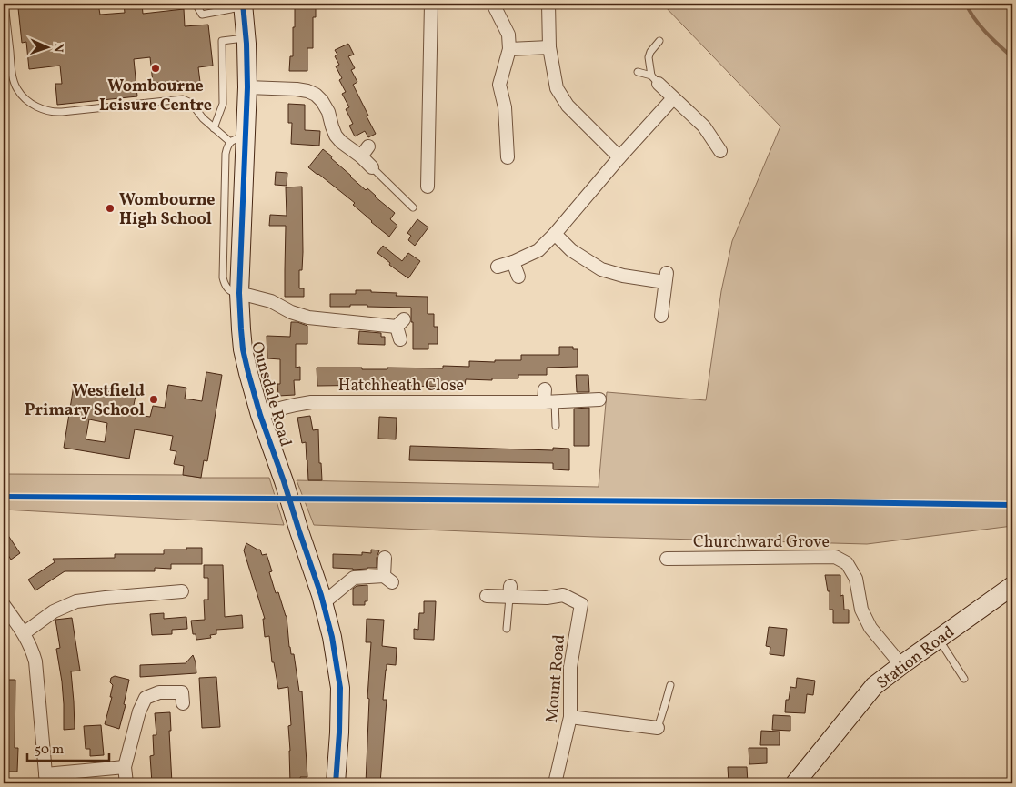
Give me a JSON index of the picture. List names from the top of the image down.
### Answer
{
  "streets": {
    "street": [
      "Hatchheath Close",
      "Ounsdale Road",
      "Churchward Grove",
      "Station Road",
      "Mount Road"
    ]
  },
  "crossings": [
    ["Hatchheath Close", "Ounsdale Road"],
    ["Churchward Grove", "Station Road"]
  ],
  "places": ["Wombourne Leisure Centre", "Wombourne High School", "Westfield Primary School"],
  "scale_bar": "50 m",
  "north": "right"
}
